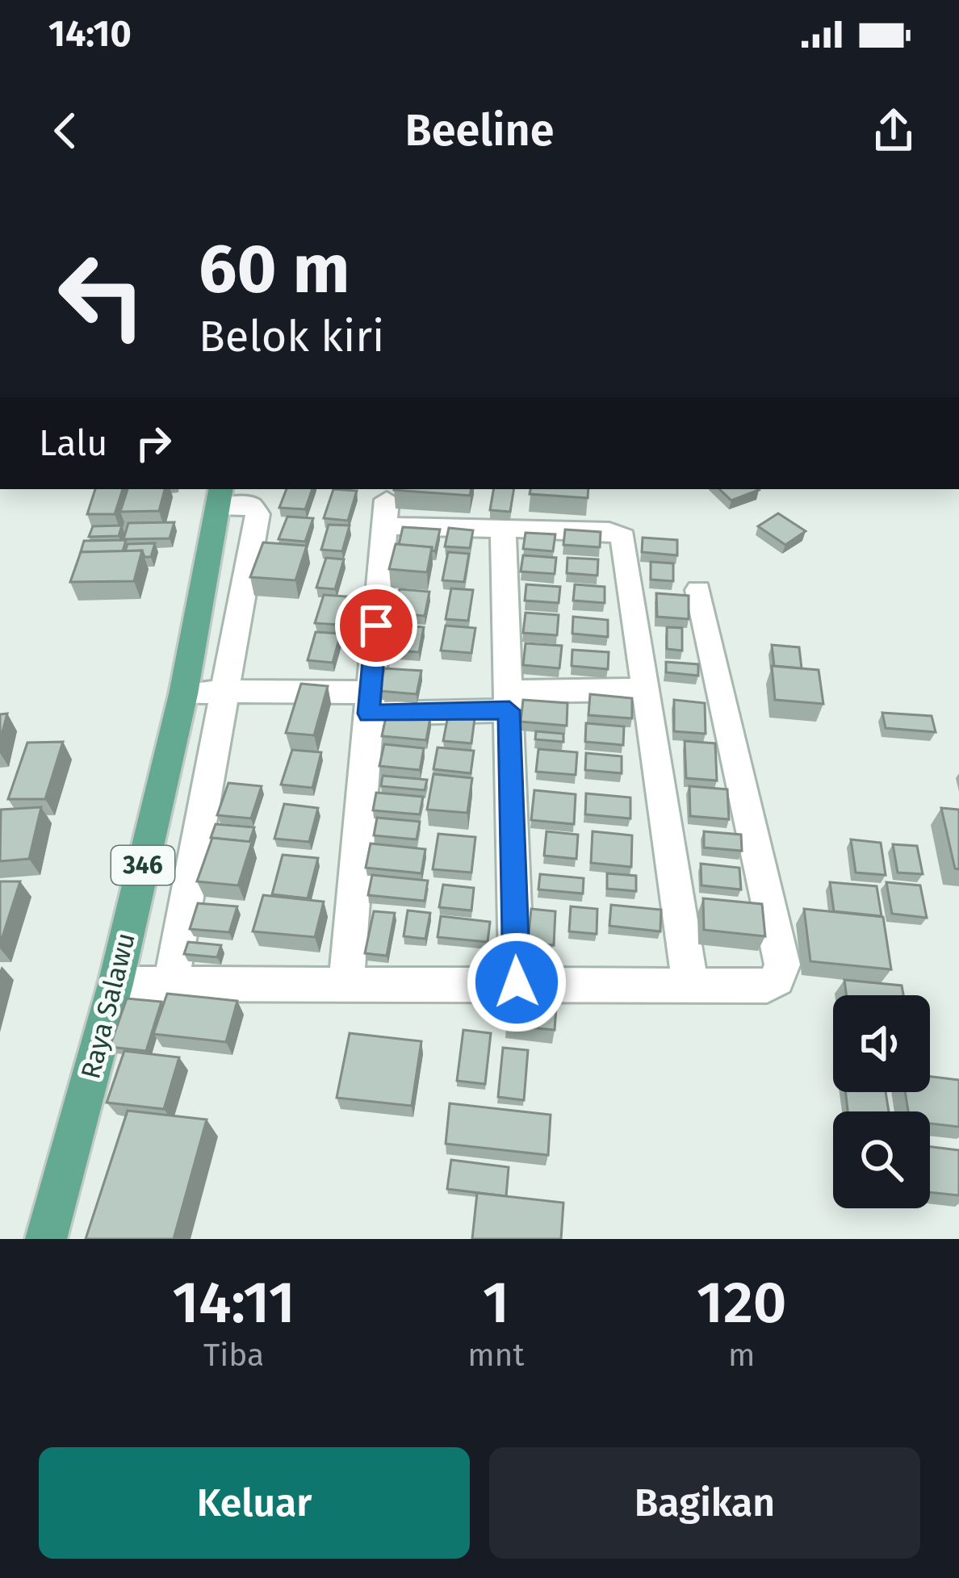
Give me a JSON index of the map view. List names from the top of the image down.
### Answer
{
  "streets": {
    "main road": ["346", "Raya Salawu"]
  },
  "page": {
    "status": "14:10",
    "header": "Beeline",
    "turn": ["60 m", "Belok kiri"],
    "then": "Lalu",
    "eta": [
      "14:11",
      "Tiba",
      "1",
      "mnt",
      "120",
      "m"
    ],
    "buttons": ["Keluar", "Bagikan"]
  }
}
